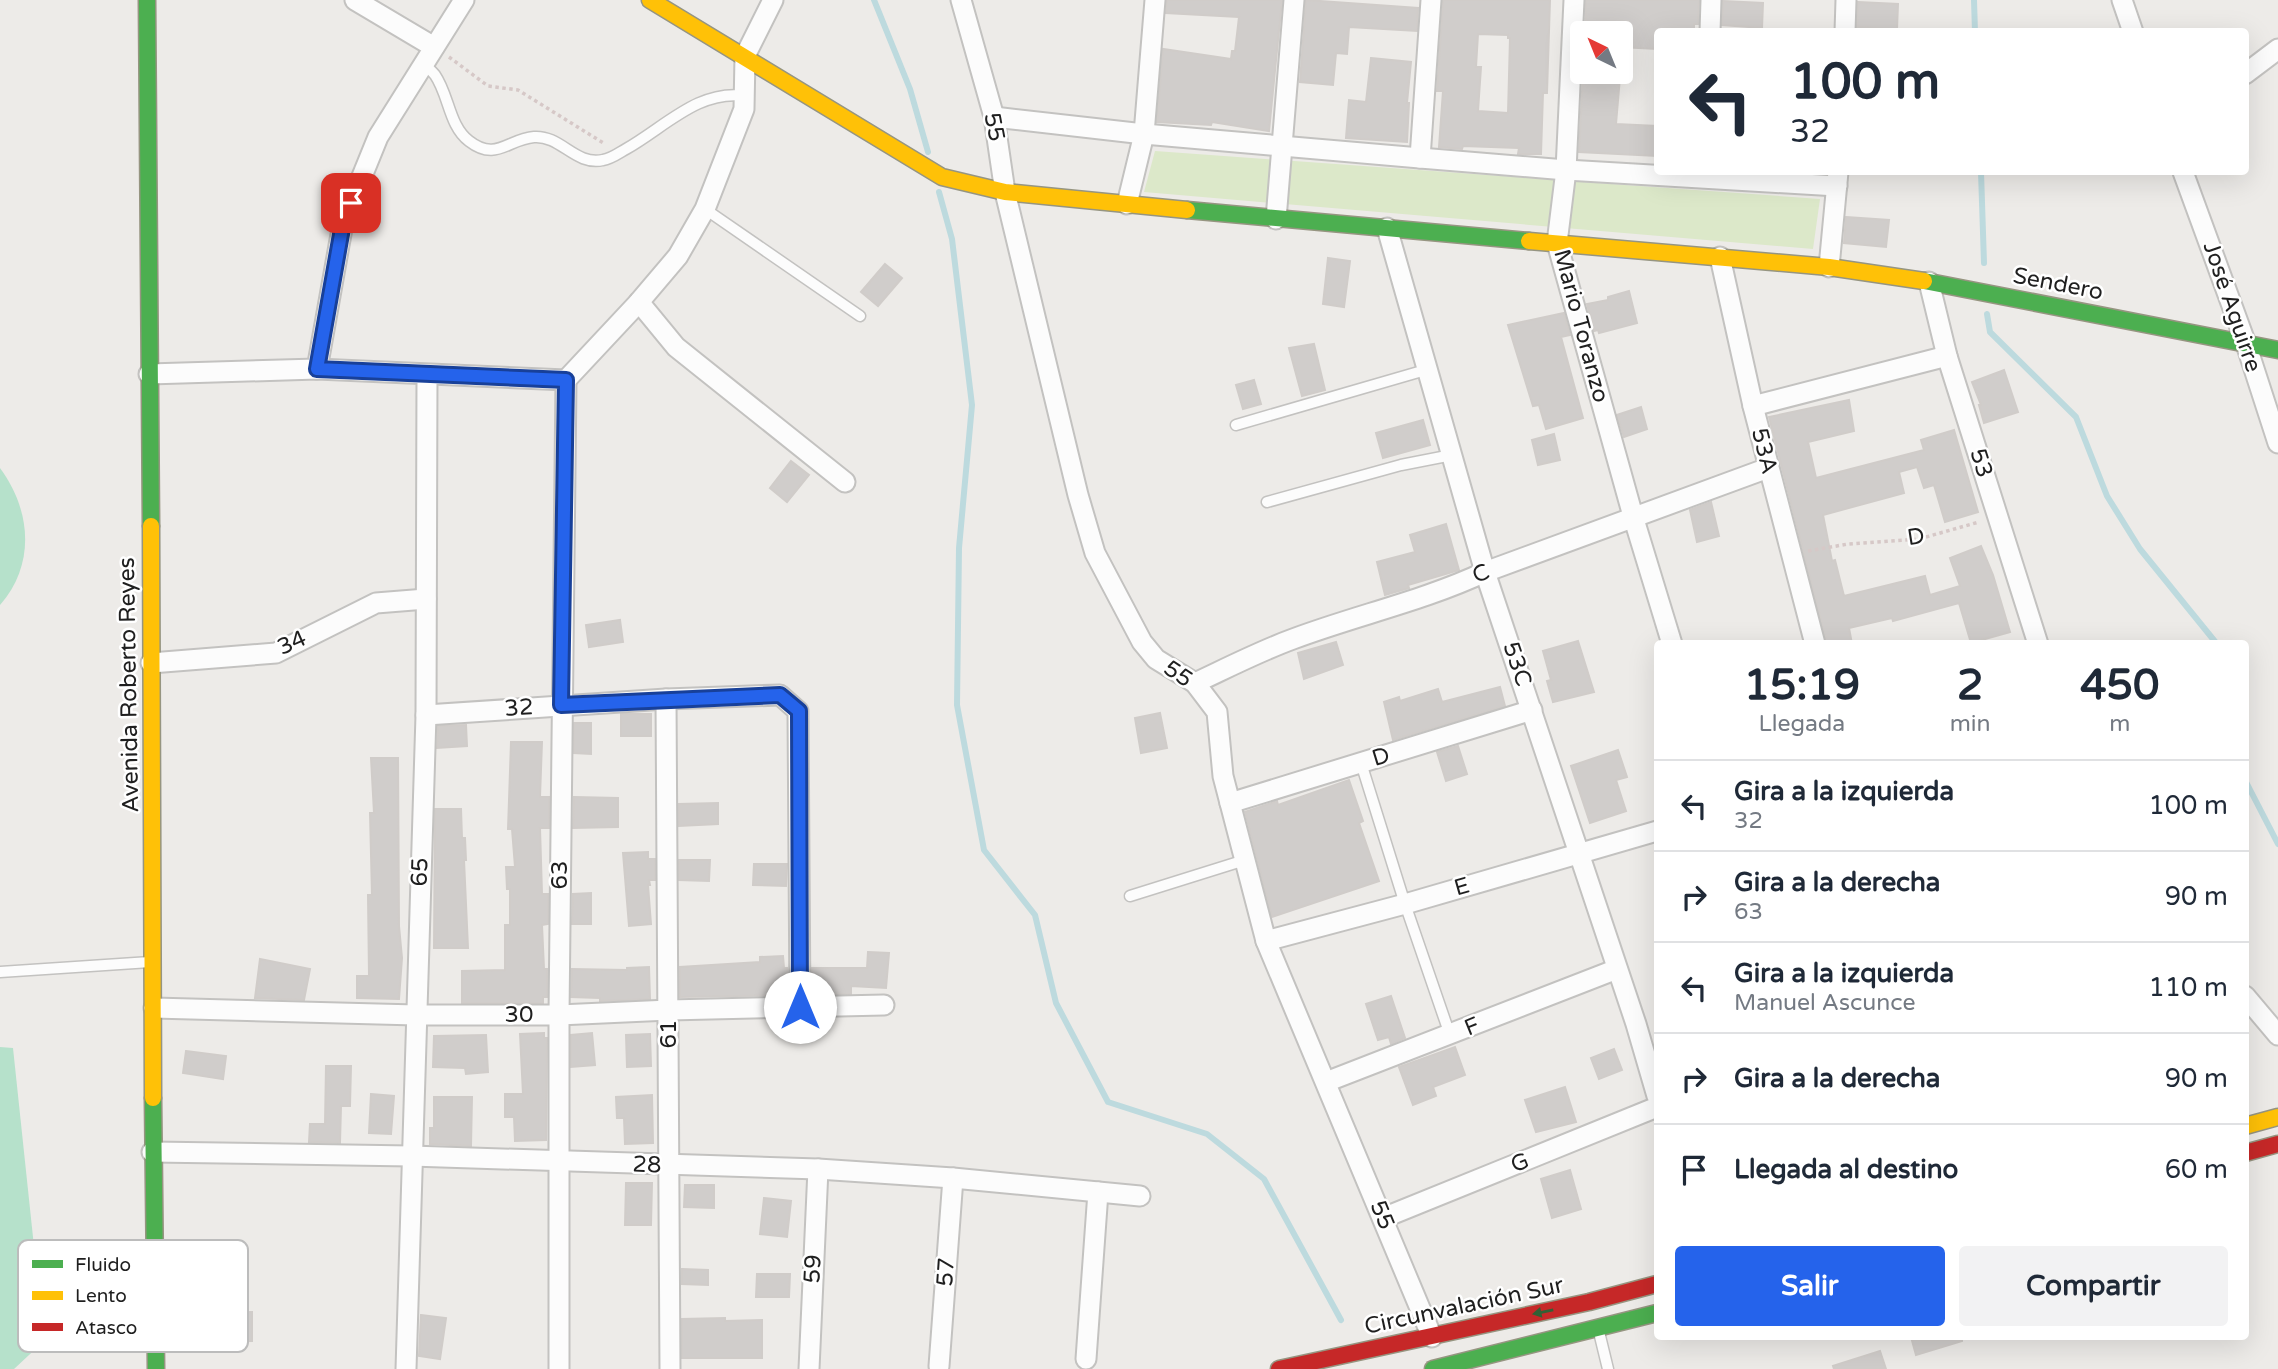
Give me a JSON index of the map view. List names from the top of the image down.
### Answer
{
  "streets": {
    "main road": ["Sendero", "Avenida Roberto Reyes", "Circunvalación Sur"],
    "street": [
      "55",
      "José Aguirre",
      "Mario Toranzo",
      "53A",
      "53",
      "D",
      "C",
      "34",
      "53C",
      "32",
      "65",
      "63",
      "E",
      "30",
      "F",
      "61",
      "G",
      "28",
      "59",
      "57"
    ]
  },
  "crossings": [
    ["55", "Sendero"],
    ["55", "D"],
    ["55", "C"],
    ["55", "E"],
    ["55", "F"],
    ["55", "G"],
    ["55", "Circunvalación Sur"],
    ["Sendero", "José Aguirre"],
    ["Sendero", "Mario Toranzo"],
    ["Sendero", "53A"],
    ["Sendero", "53"],
    ["Sendero", "53C"],
    ["Mario Toranzo", "C"],
    ["53A", "D"],
    ["53A", "C"],
    ["53", "D"],
    ["D", "53C"],
    ["C", "53C"],
    ["34", "Avenida Roberto Reyes"],
    ["34", "65"],
    ["53C", "E"],
    ["53C", "F"],
    ["Avenida Roberto Reyes", "30"],
    ["Avenida Roberto Reyes", "28"],
    ["32", "65"],
    ["32", "63"],
    ["32", "30"],
    ["32", "61"],
    ["65", "30"],
    ["65", "28"],
    ["63", "30"],
    ["63", "28"],
    ["30", "61"],
    ["61", "28"],
    ["28", "59"],
    ["28", "57"]
  ],
  "legend": ["Fluido", "Lento", "Atasco"],
  "north": "top left",
  "page": {
    "turn": ["100 m", "32"],
    "eta": [
      "15:19",
      "Llegada",
      "2",
      "min",
      "450",
      "m"
    ],
    "list": [
      {
        "name": "Gira a la izquierda",
        "note": "32",
        "value": "100 m"
      },
      {
        "name": "Gira a la derecha",
        "note": "63",
        "value": "90 m"
      },
      {
        "name": "Gira a la izquierda",
        "note": "Manuel Ascunce",
        "value": "110 m"
      },
      {
        "name": "Gira a la derecha",
        "value": "90 m"
      },
      {
        "name": "Llegada al destino",
        "value": "60 m"
      }
    ],
    "buttons": ["Salir", "Compartir"]
  }
}
